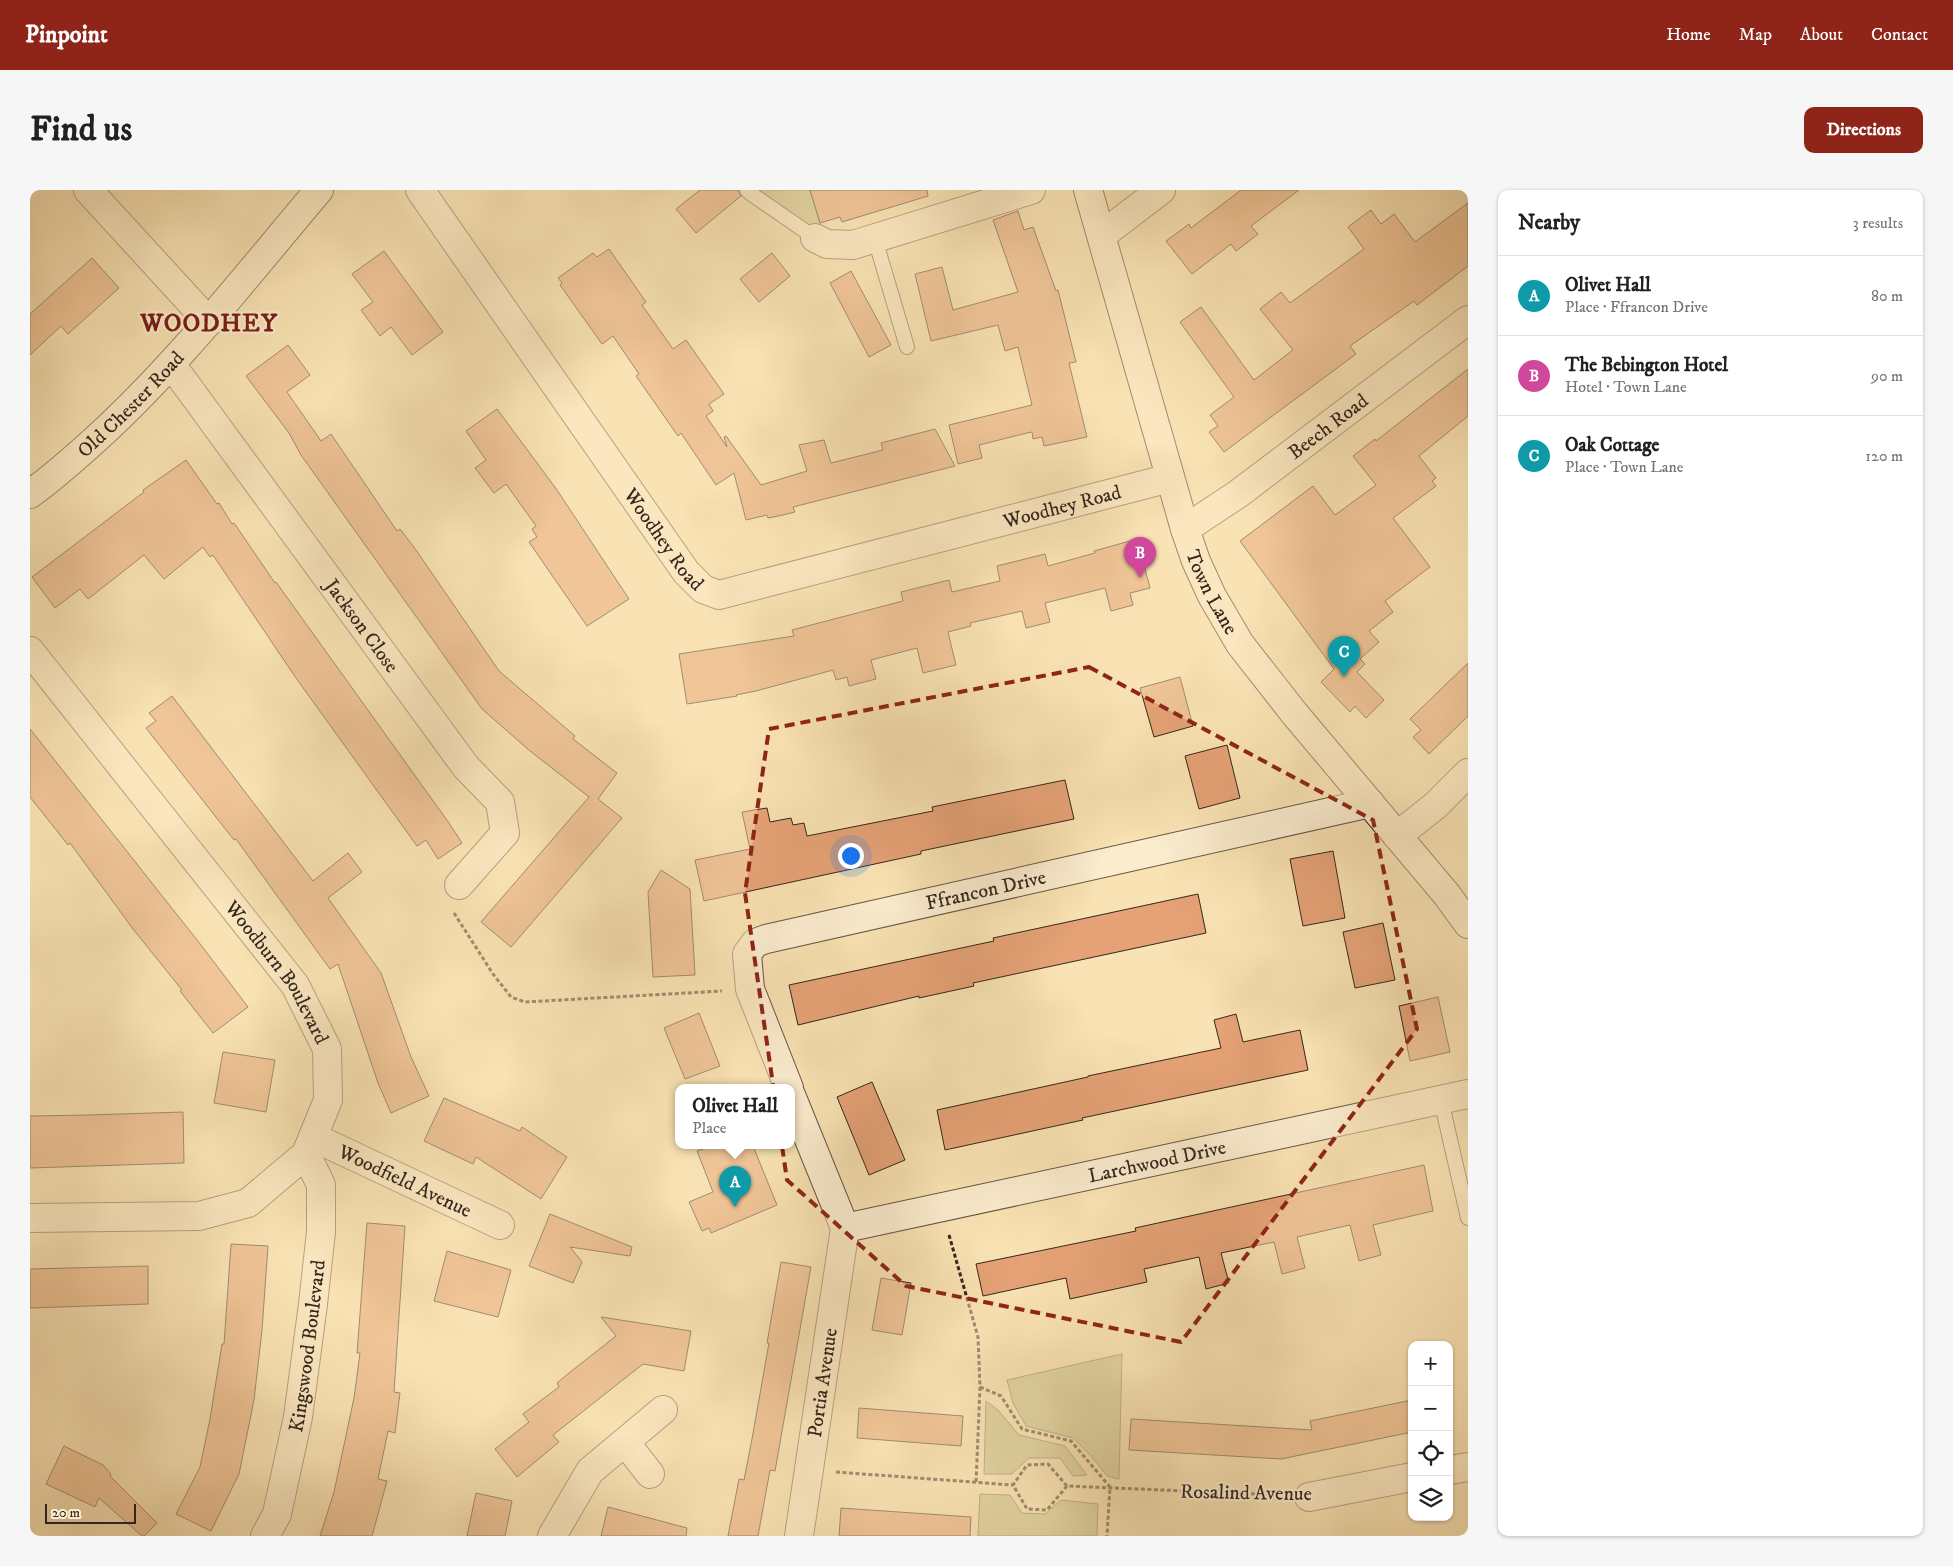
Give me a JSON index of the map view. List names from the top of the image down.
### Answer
{
  "streets": {
    "street": [
      "Old Chester Road",
      "Beech Road",
      "Woodhey Road",
      "Town Lane",
      "Jackson Close",
      "Ffrancon Drive",
      "Woodburn Boulevard",
      "Larchwood Drive",
      "Woodfield Avenue",
      "Kingswood Boulevard",
      "Portia Avenue",
      "Rosalind Avenue"
    ]
  },
  "crossings": [
    ["Old Chester Road", "Jackson Close"],
    ["Beech Road", "Town Lane"],
    ["Woodhey Road", "Town Lane"],
    ["Town Lane", "Ffrancon Drive"],
    ["Woodburn Boulevard", "Woodfield Avenue"],
    ["Woodburn Boulevard", "Kingswood Boulevard"],
    ["Larchwood Drive", "Portia Avenue"],
    ["Woodfield Avenue", "Kingswood Boulevard"]
  ],
  "districts": ["WOODHEY"],
  "scale_bar": "20 m",
  "page": {
    "header": "Pinpoint",
    "nav": [
      "Home",
      "Map",
      "About",
      "Contact"
    ],
    "buttons": "Directions",
    "title": "Find us",
    "heading": ["Nearby", "3 results"],
    "list": [
      {
        "mark": "A",
        "name": "Olivet Hall",
        "note": "Place · Ffrancon Drive",
        "value": "80 m"
      },
      {
        "mark": "B",
        "name": "The Bebington Hotel",
        "note": "Hotel · Town Lane",
        "value": "90 m"
      },
      {
        "mark": "C",
        "name": "Oak Cottage",
        "note": "Place · Town Lane",
        "value": "120 m"
      }
    ],
    "pins": ["B", "C", "A"],
    "popup": ["Olivet Hall", "Place"],
    "map_buttons": ["+", "−"],
    "scale": "20 m"
  }
}
